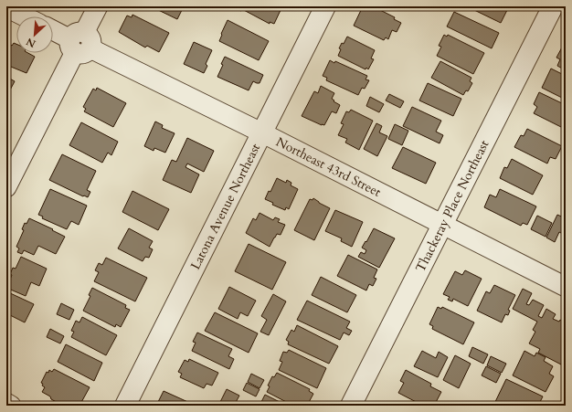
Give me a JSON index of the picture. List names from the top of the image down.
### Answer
{
  "streets": {
    "street": ["Northeast 43rd Street", "Latona Avenue Northeast", "Thackeray Place Northeast"]
  },
  "crossings": [
    ["Northeast 43rd Street", "Latona Avenue Northeast"],
    ["Northeast 43rd Street", "Thackeray Place Northeast"]
  ],
  "north": "bottom left"
}
